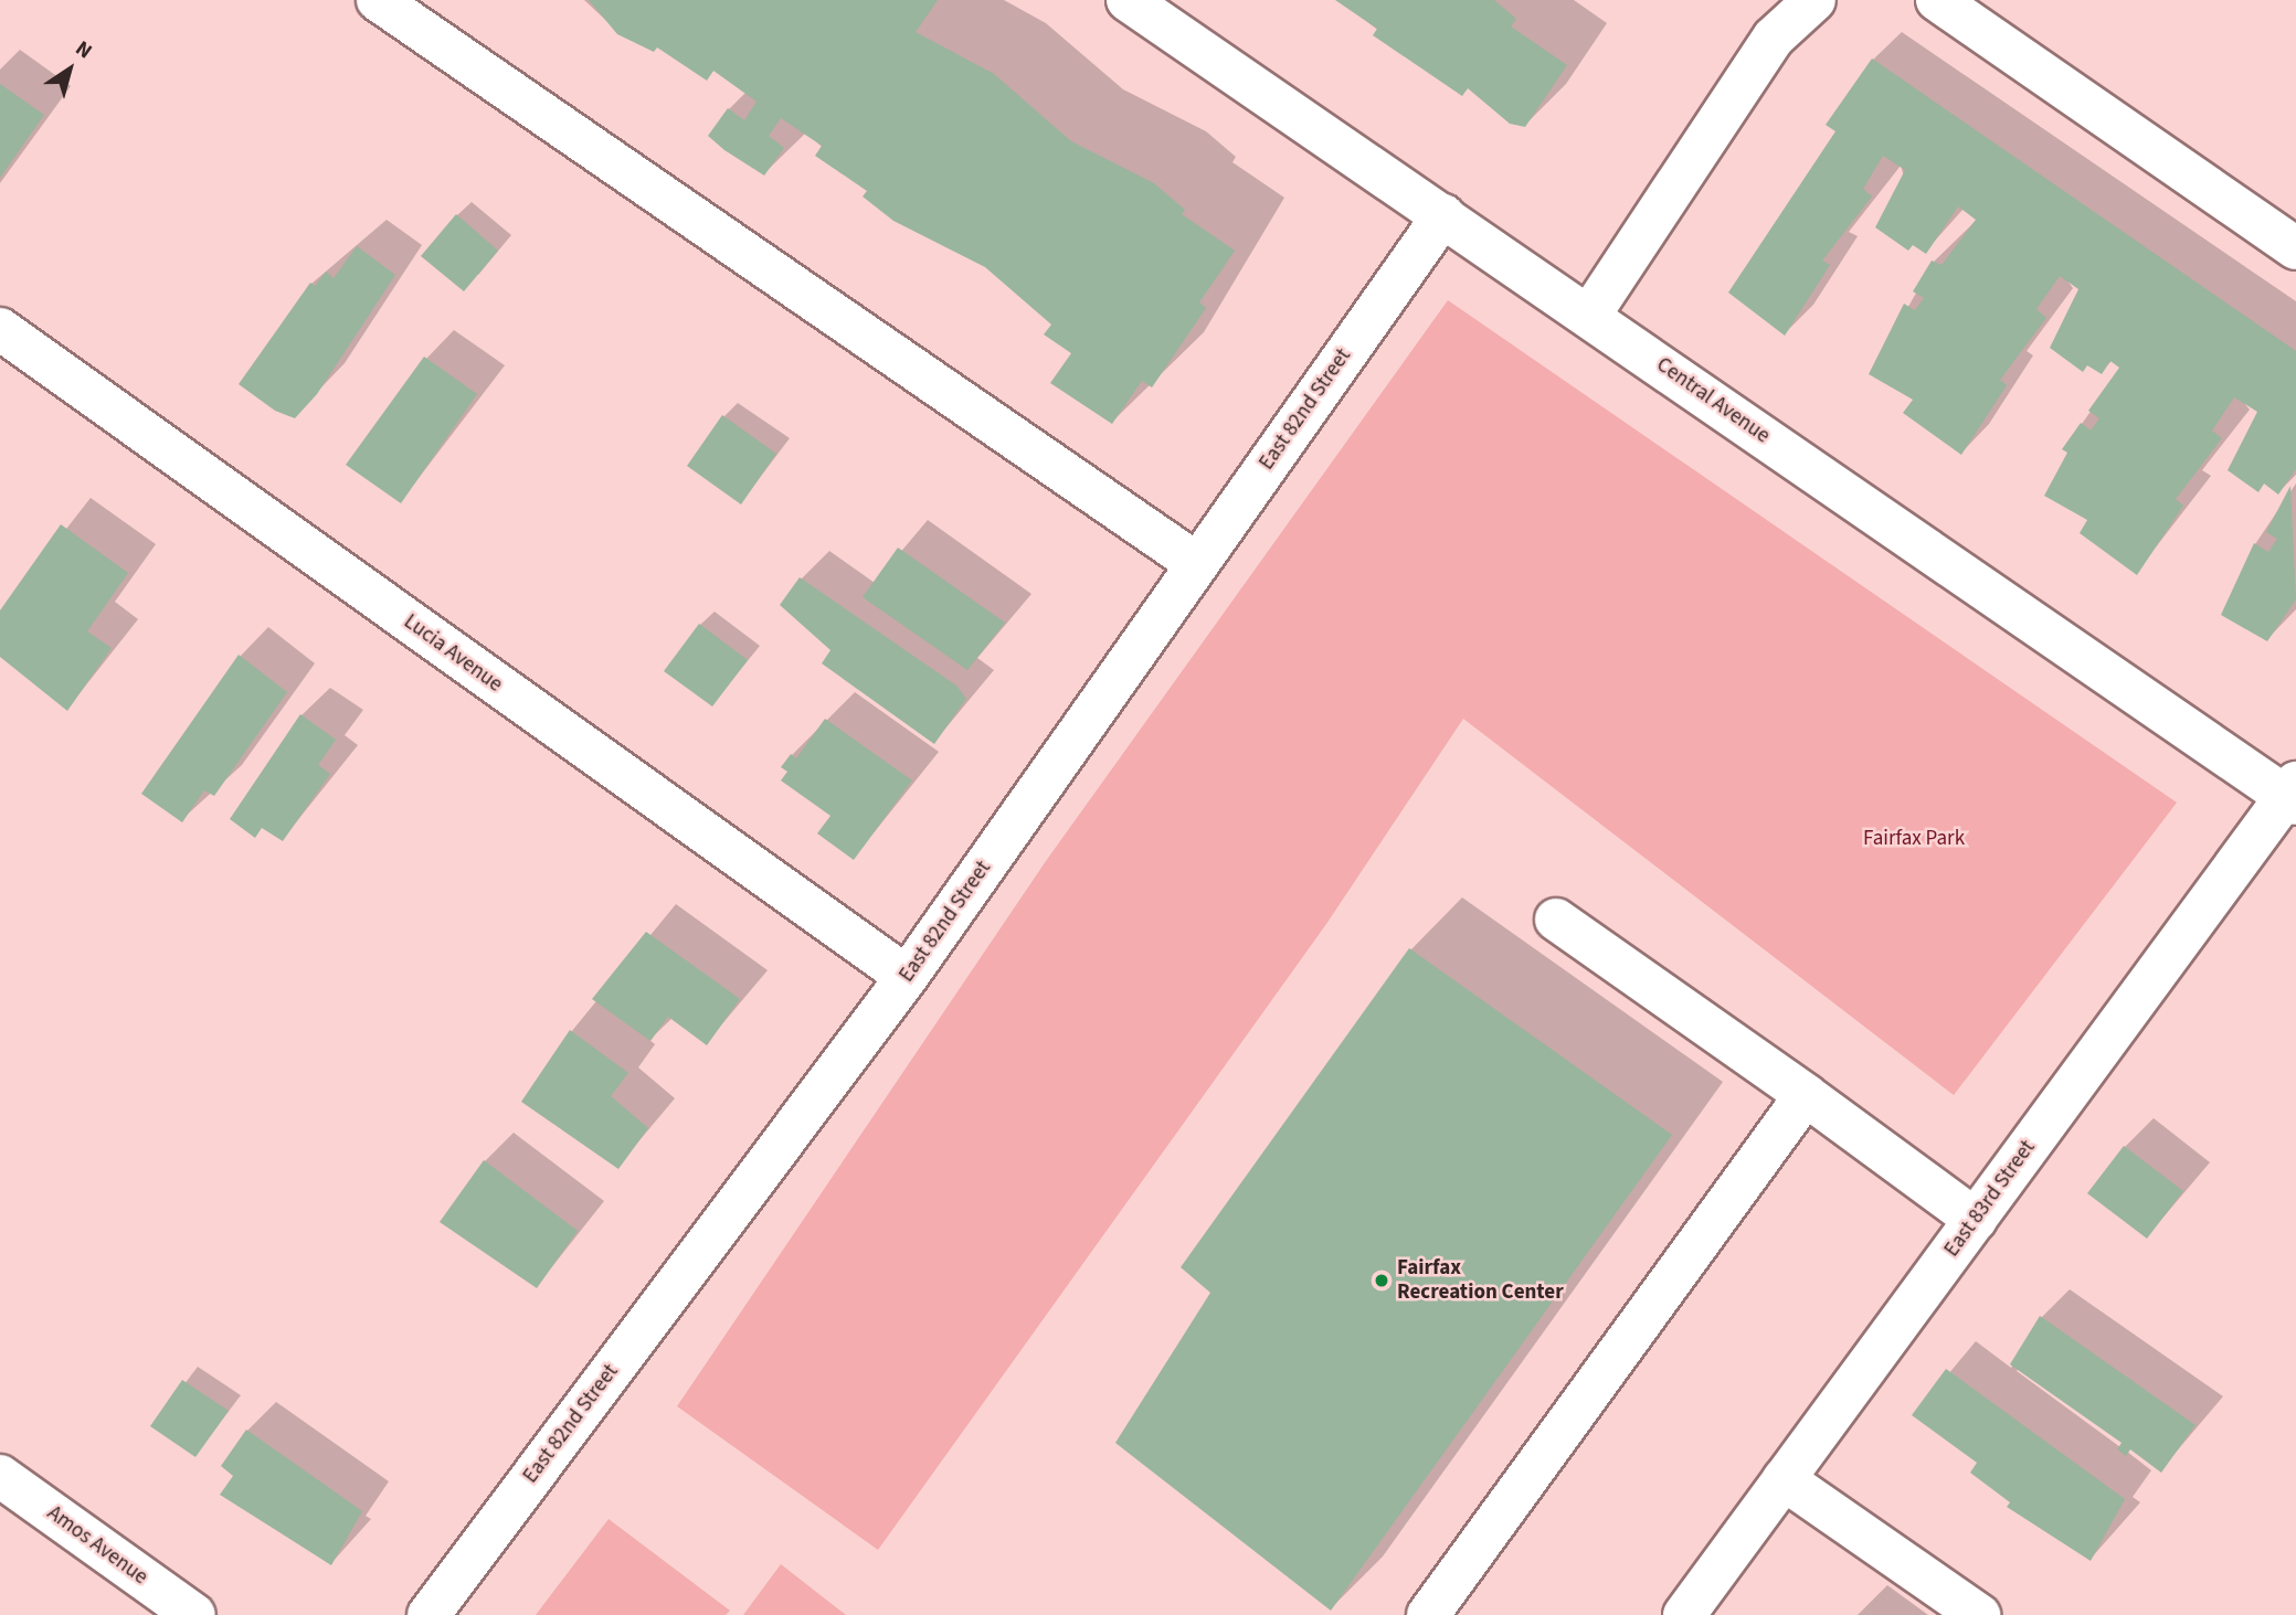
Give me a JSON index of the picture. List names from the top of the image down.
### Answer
{
  "streets": {
    "street": [
      "Central Avenue",
      "East 82nd Street",
      "Lucia Avenue",
      "East 83rd Street",
      "Amos Avenue"
    ]
  },
  "crossings": [
    ["Central Avenue", "East 82nd Street"],
    ["Central Avenue", "East 83rd Street"],
    ["East 82nd Street", "Lucia Avenue"]
  ],
  "parks": ["Fairfax Park"],
  "places": ["Fairfax Recreation Center"],
  "north": "top right"
}
